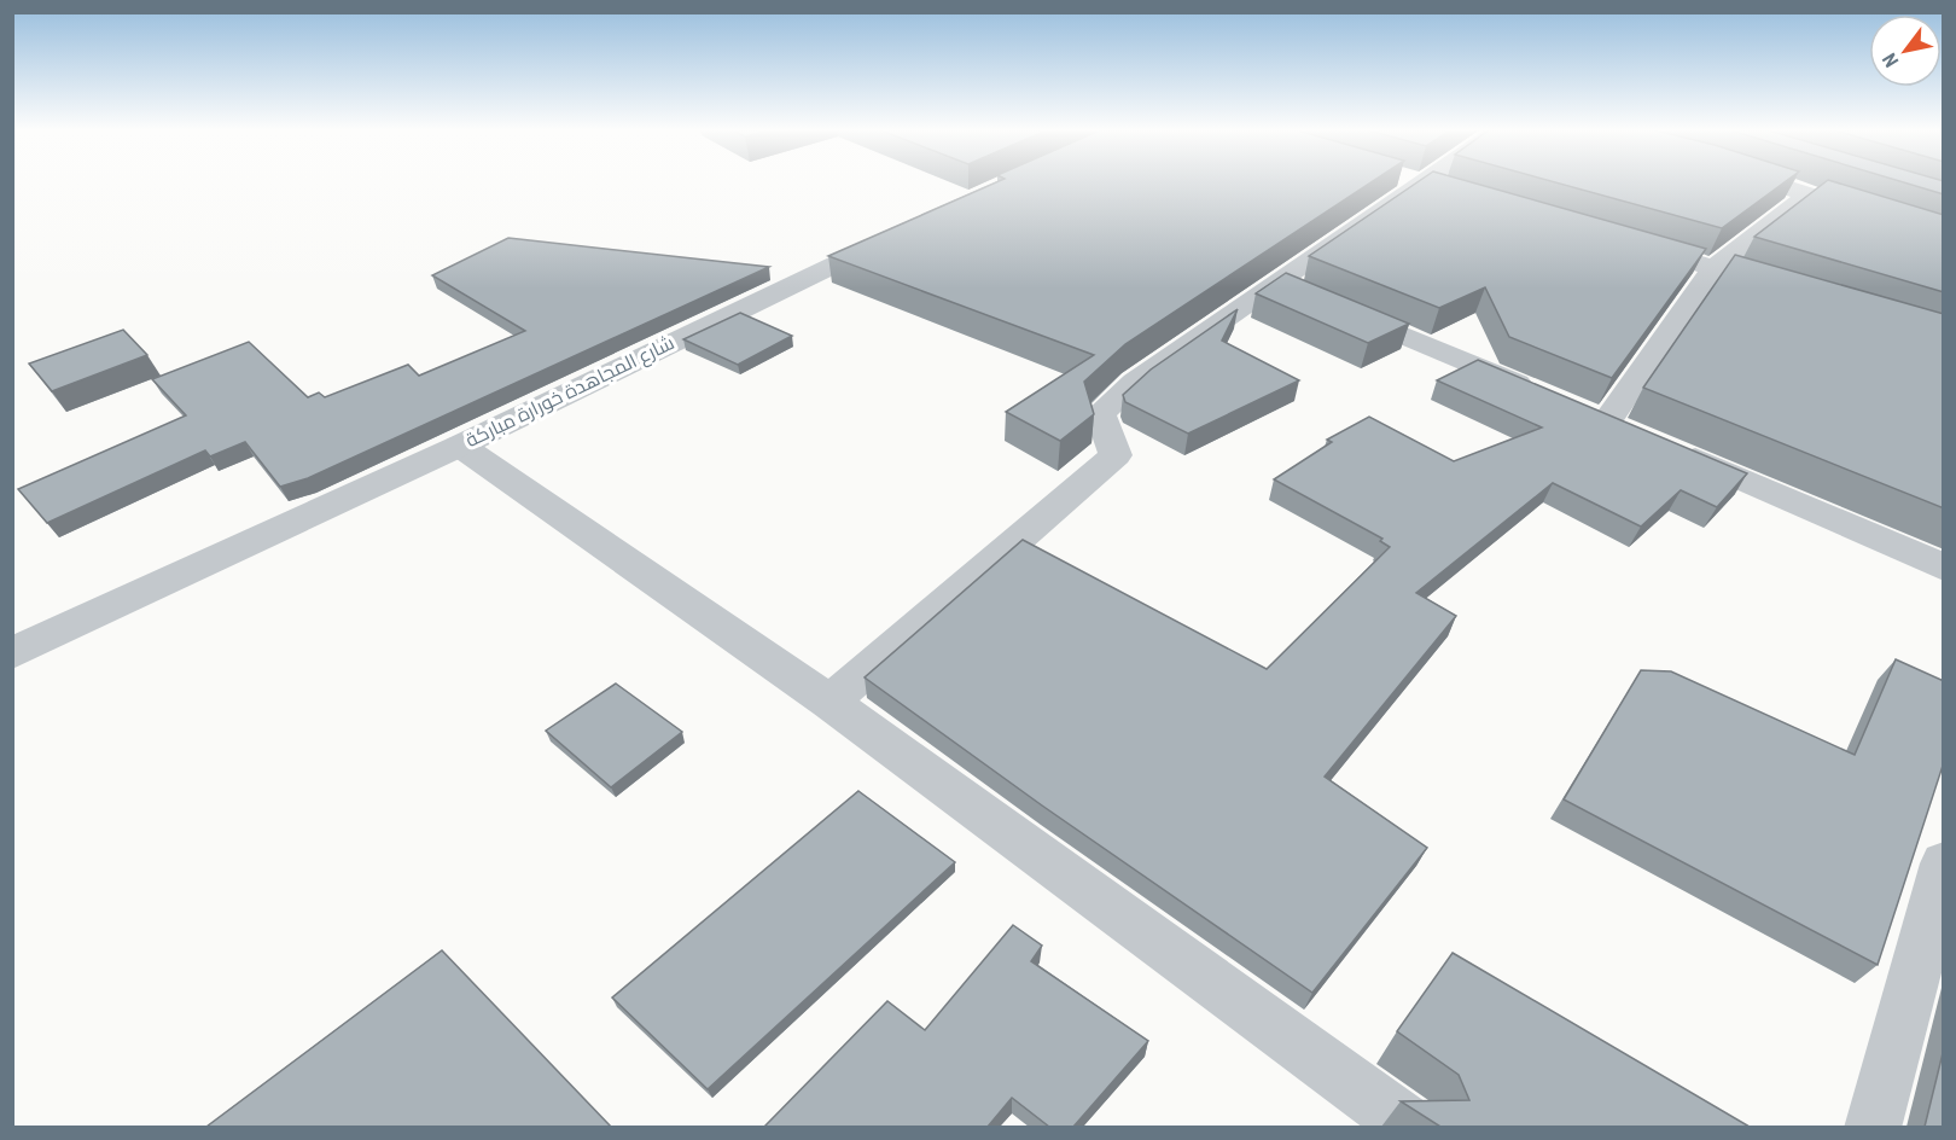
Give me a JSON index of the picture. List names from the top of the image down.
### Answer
{
  "streets": {
    "street": ["شارع المجاهدة خورارة مباركة"]
  },
  "north": "bottom left"
}
